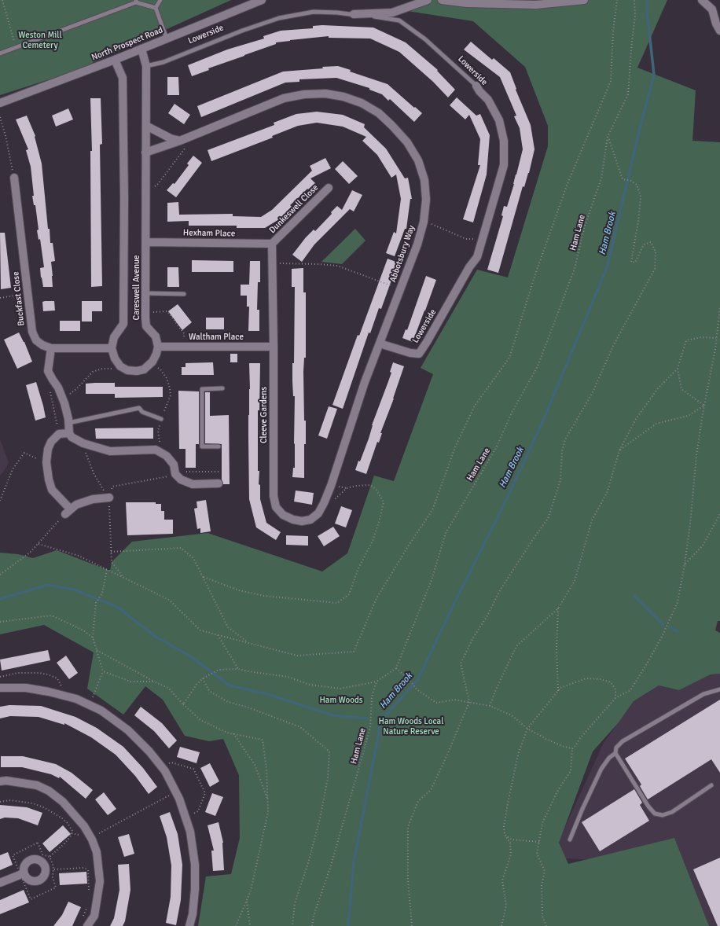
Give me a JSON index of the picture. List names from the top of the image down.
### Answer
{
  "streets": {
    "street": [
      "Lowerside",
      "North Prospect Road",
      "Dunkeswell Close",
      "Hexham Place",
      "Abbotsbury Way",
      "Careswell Avenue",
      "Buckfast Close",
      "Waltham Place",
      "Cleeve Gardens"
    ],
    "path": ["Ham Lane"]
  },
  "crossings": [
    ["Lowerside", "Abbotsbury Way"],
    ["Lowerside", "Careswell Avenue"],
    ["North Prospect Road", "Careswell Avenue"],
    ["Dunkeswell Close", "Hexham Place"],
    ["Dunkeswell Close", "Cleeve Gardens"],
    ["Hexham Place", "Careswell Avenue"],
    ["Hexham Place", "Cleeve Gardens"],
    ["Abbotsbury Way", "Careswell Avenue"],
    ["Abbotsbury Way", "Cleeve Gardens"],
    ["Careswell Avenue", "Buckfast Close"],
    ["Careswell Avenue", "Waltham Place"],
    ["Waltham Place", "Cleeve Gardens"]
  ],
  "water": ["Ham Brook"],
  "parks": ["Weston Mill Cemetery", "Ham Woods", "Ham Woods Local Nature Reserve"]
}
